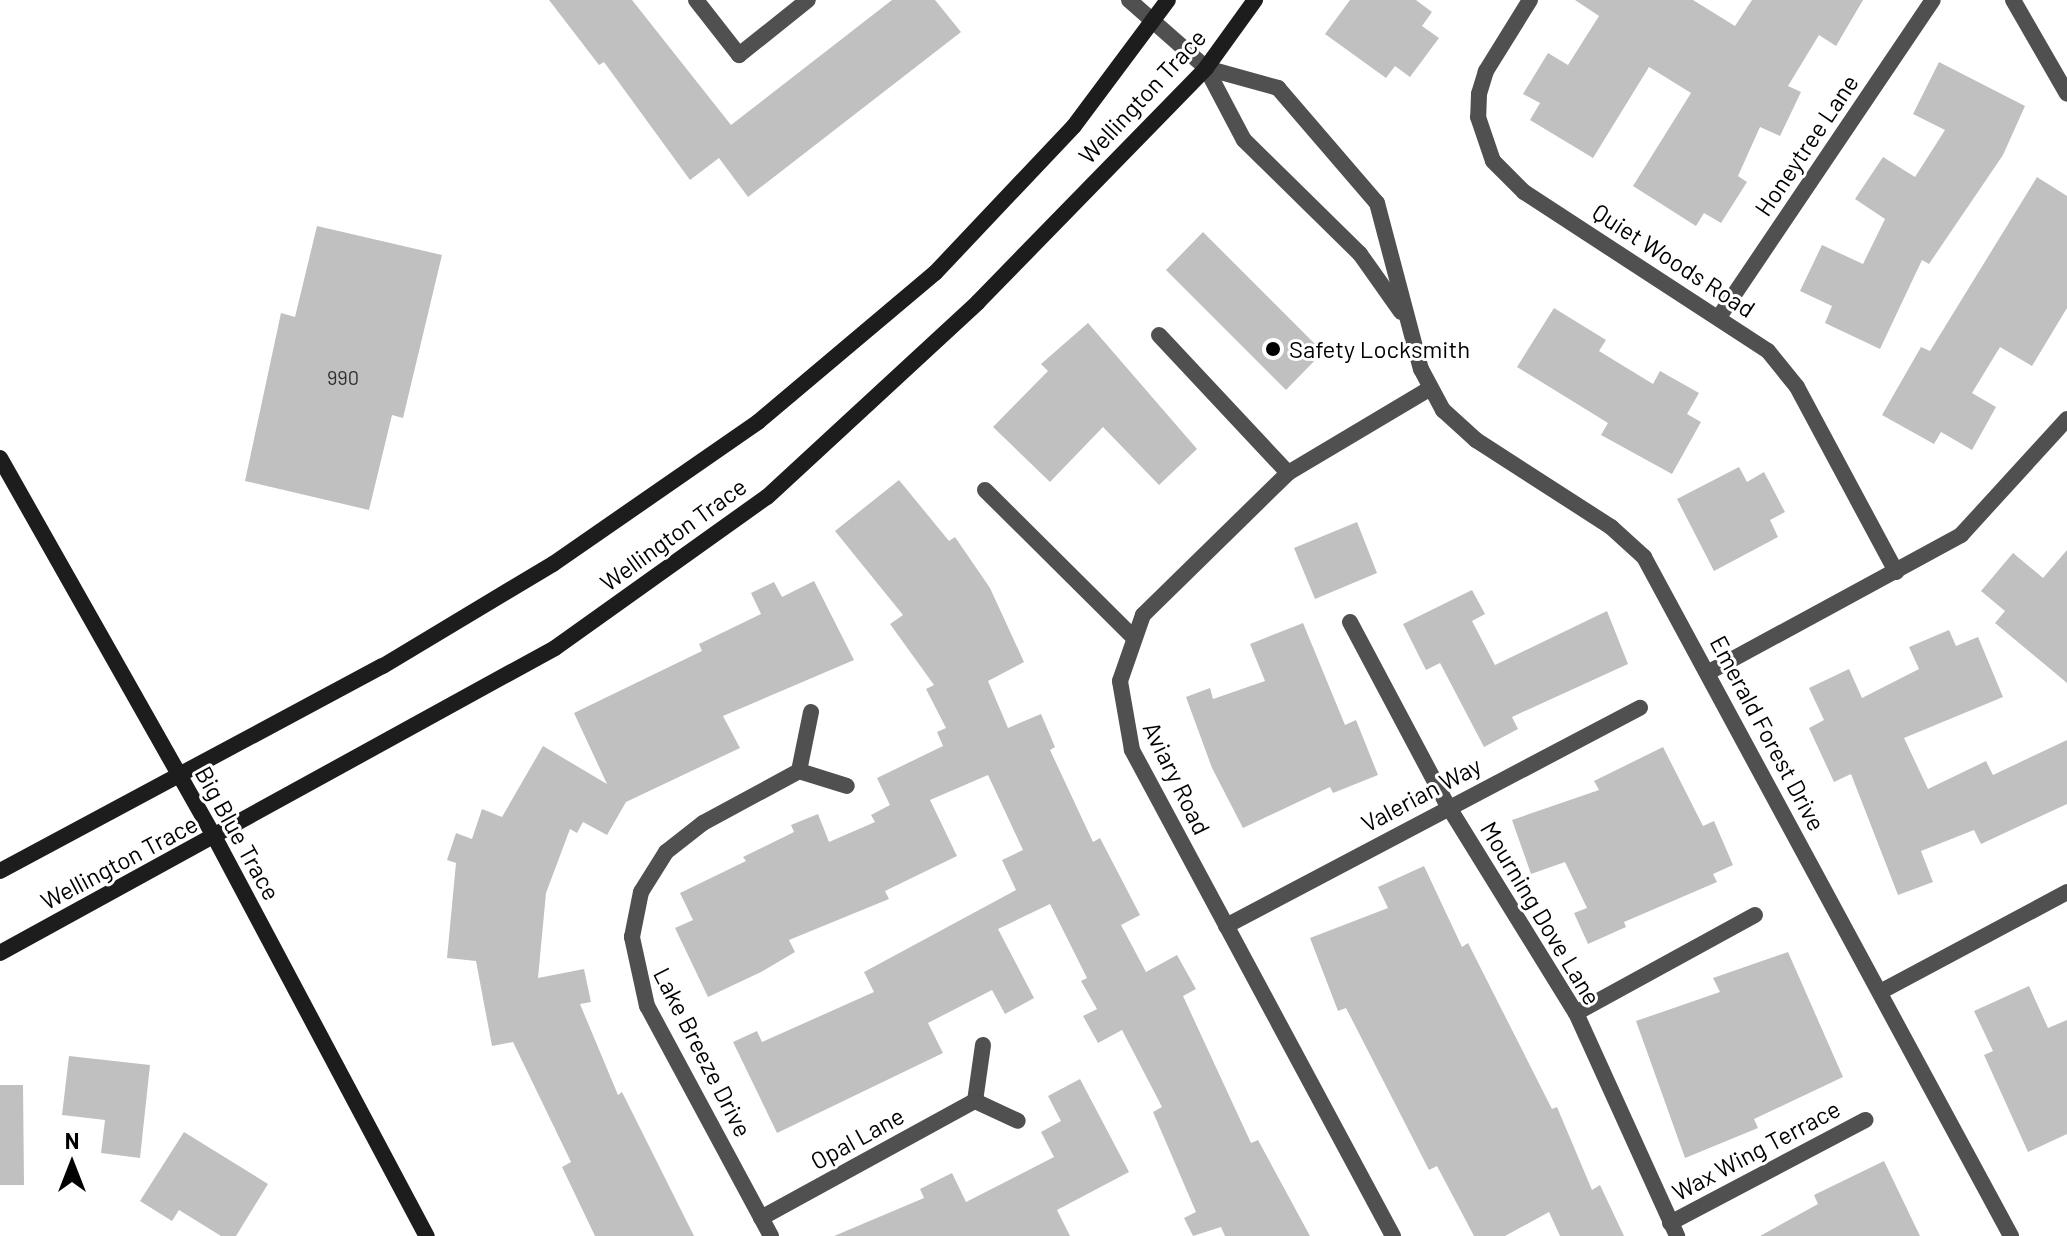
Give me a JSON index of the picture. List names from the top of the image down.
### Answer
{
  "streets": {
    "street": [
      "Wellington Trace",
      "Honeytree Lane",
      "Quiet Woods Road",
      "Emerald Forest Drive",
      "Aviary Road",
      "Valerian Way",
      "Big Blue Trace",
      "Mourning Dove Lane",
      "Lake Breeze Drive",
      "Opal Lane",
      "Wax Wing Terrace"
    ]
  },
  "crossings": [
    ["Wellington Trace", "Emerald Forest Drive"],
    ["Wellington Trace", "Big Blue Trace"],
    ["Honeytree Lane", "Quiet Woods Road"],
    ["Emerald Forest Drive", "Aviary Road"],
    ["Aviary Road", "Valerian Way"],
    ["Valerian Way", "Mourning Dove Lane"],
    ["Mourning Dove Lane", "Wax Wing Terrace"],
    ["Lake Breeze Drive", "Opal Lane"]
  ],
  "places": ["Safety Locksmith"],
  "house_numbers": ["990"],
  "north": "top"
}
